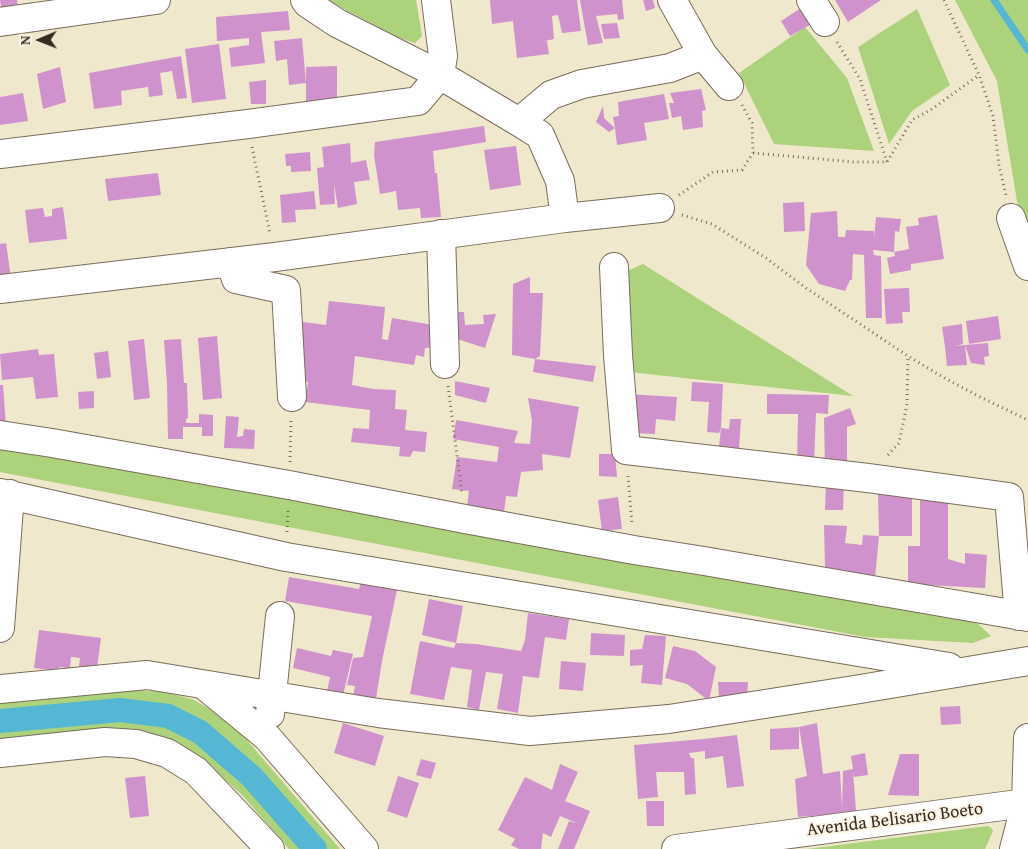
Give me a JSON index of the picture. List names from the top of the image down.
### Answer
{
  "streets": {
    "street": ["Avenida Belisario Boeto"]
  },
  "north": "left"
}
